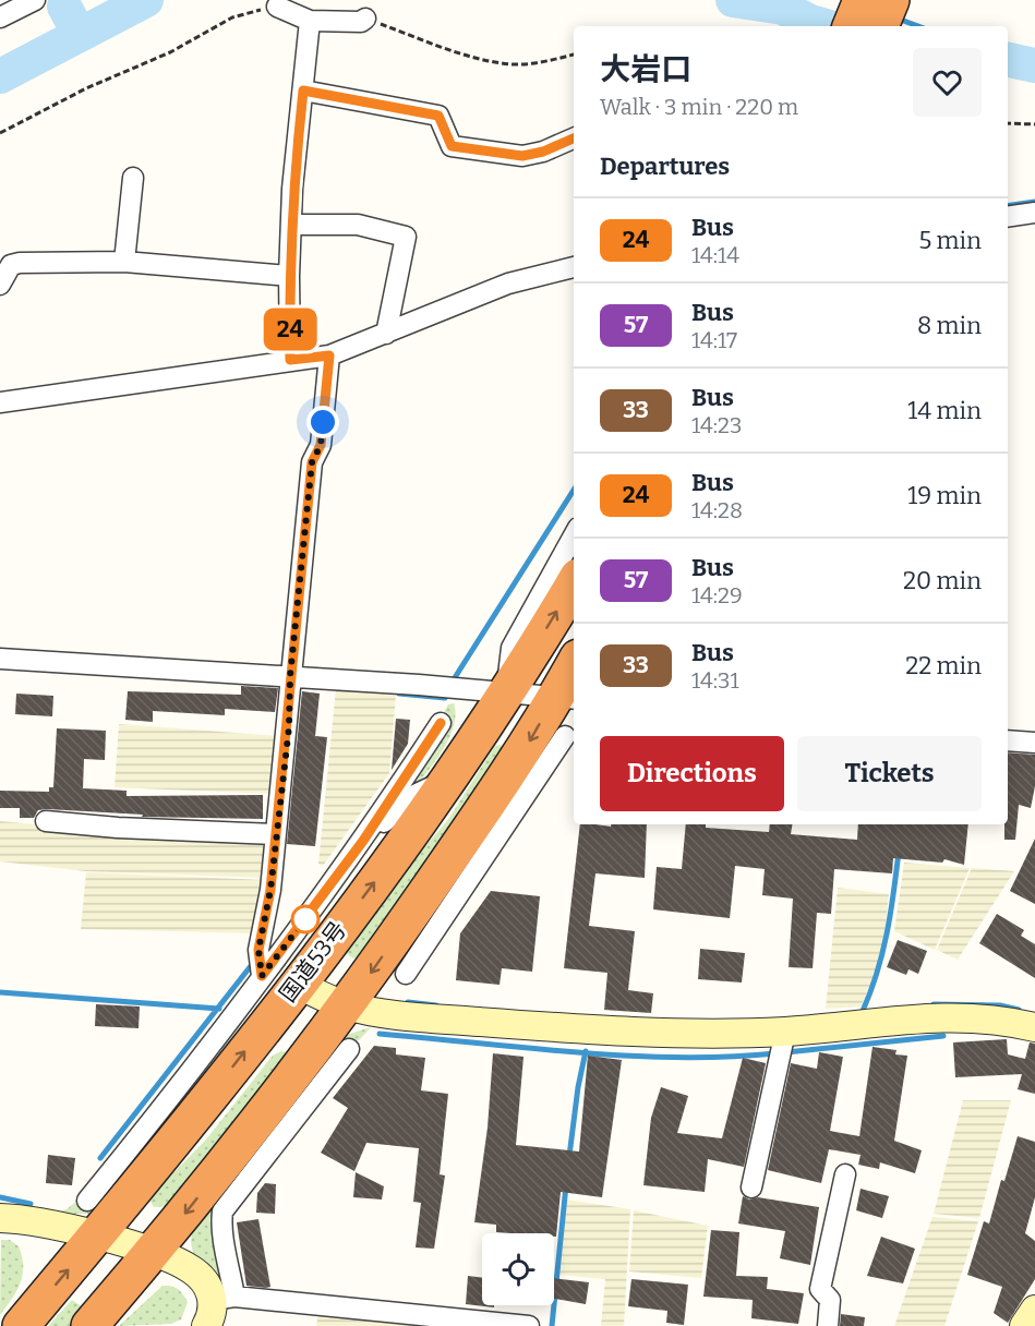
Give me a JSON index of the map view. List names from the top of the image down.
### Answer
{
  "streets": {
    "highway": ["国道53号"]
  },
  "lines": ["bus line 24"],
  "page": {
    "on_map": "24",
    "heading": [
      ["大岩口", "Walk · 3 min · 220 m"],
      "Departures"
    ],
    "list": [
      {
        "mark": "24",
        "name": "Bus",
        "note": "14:14",
        "value": "5 min"
      },
      {
        "mark": "57",
        "name": "Bus",
        "note": "14:17",
        "value": "8 min"
      },
      {
        "mark": "33",
        "name": "Bus",
        "note": "14:23",
        "value": "14 min"
      },
      {
        "mark": "24",
        "name": "Bus",
        "note": "14:28",
        "value": "19 min"
      },
      {
        "mark": "57",
        "name": "Bus",
        "note": "14:29",
        "value": "20 min"
      },
      {
        "mark": "33",
        "name": "Bus",
        "note": "14:31",
        "value": "22 min"
      }
    ],
    "buttons": ["Directions", "Tickets"]
  }
}
